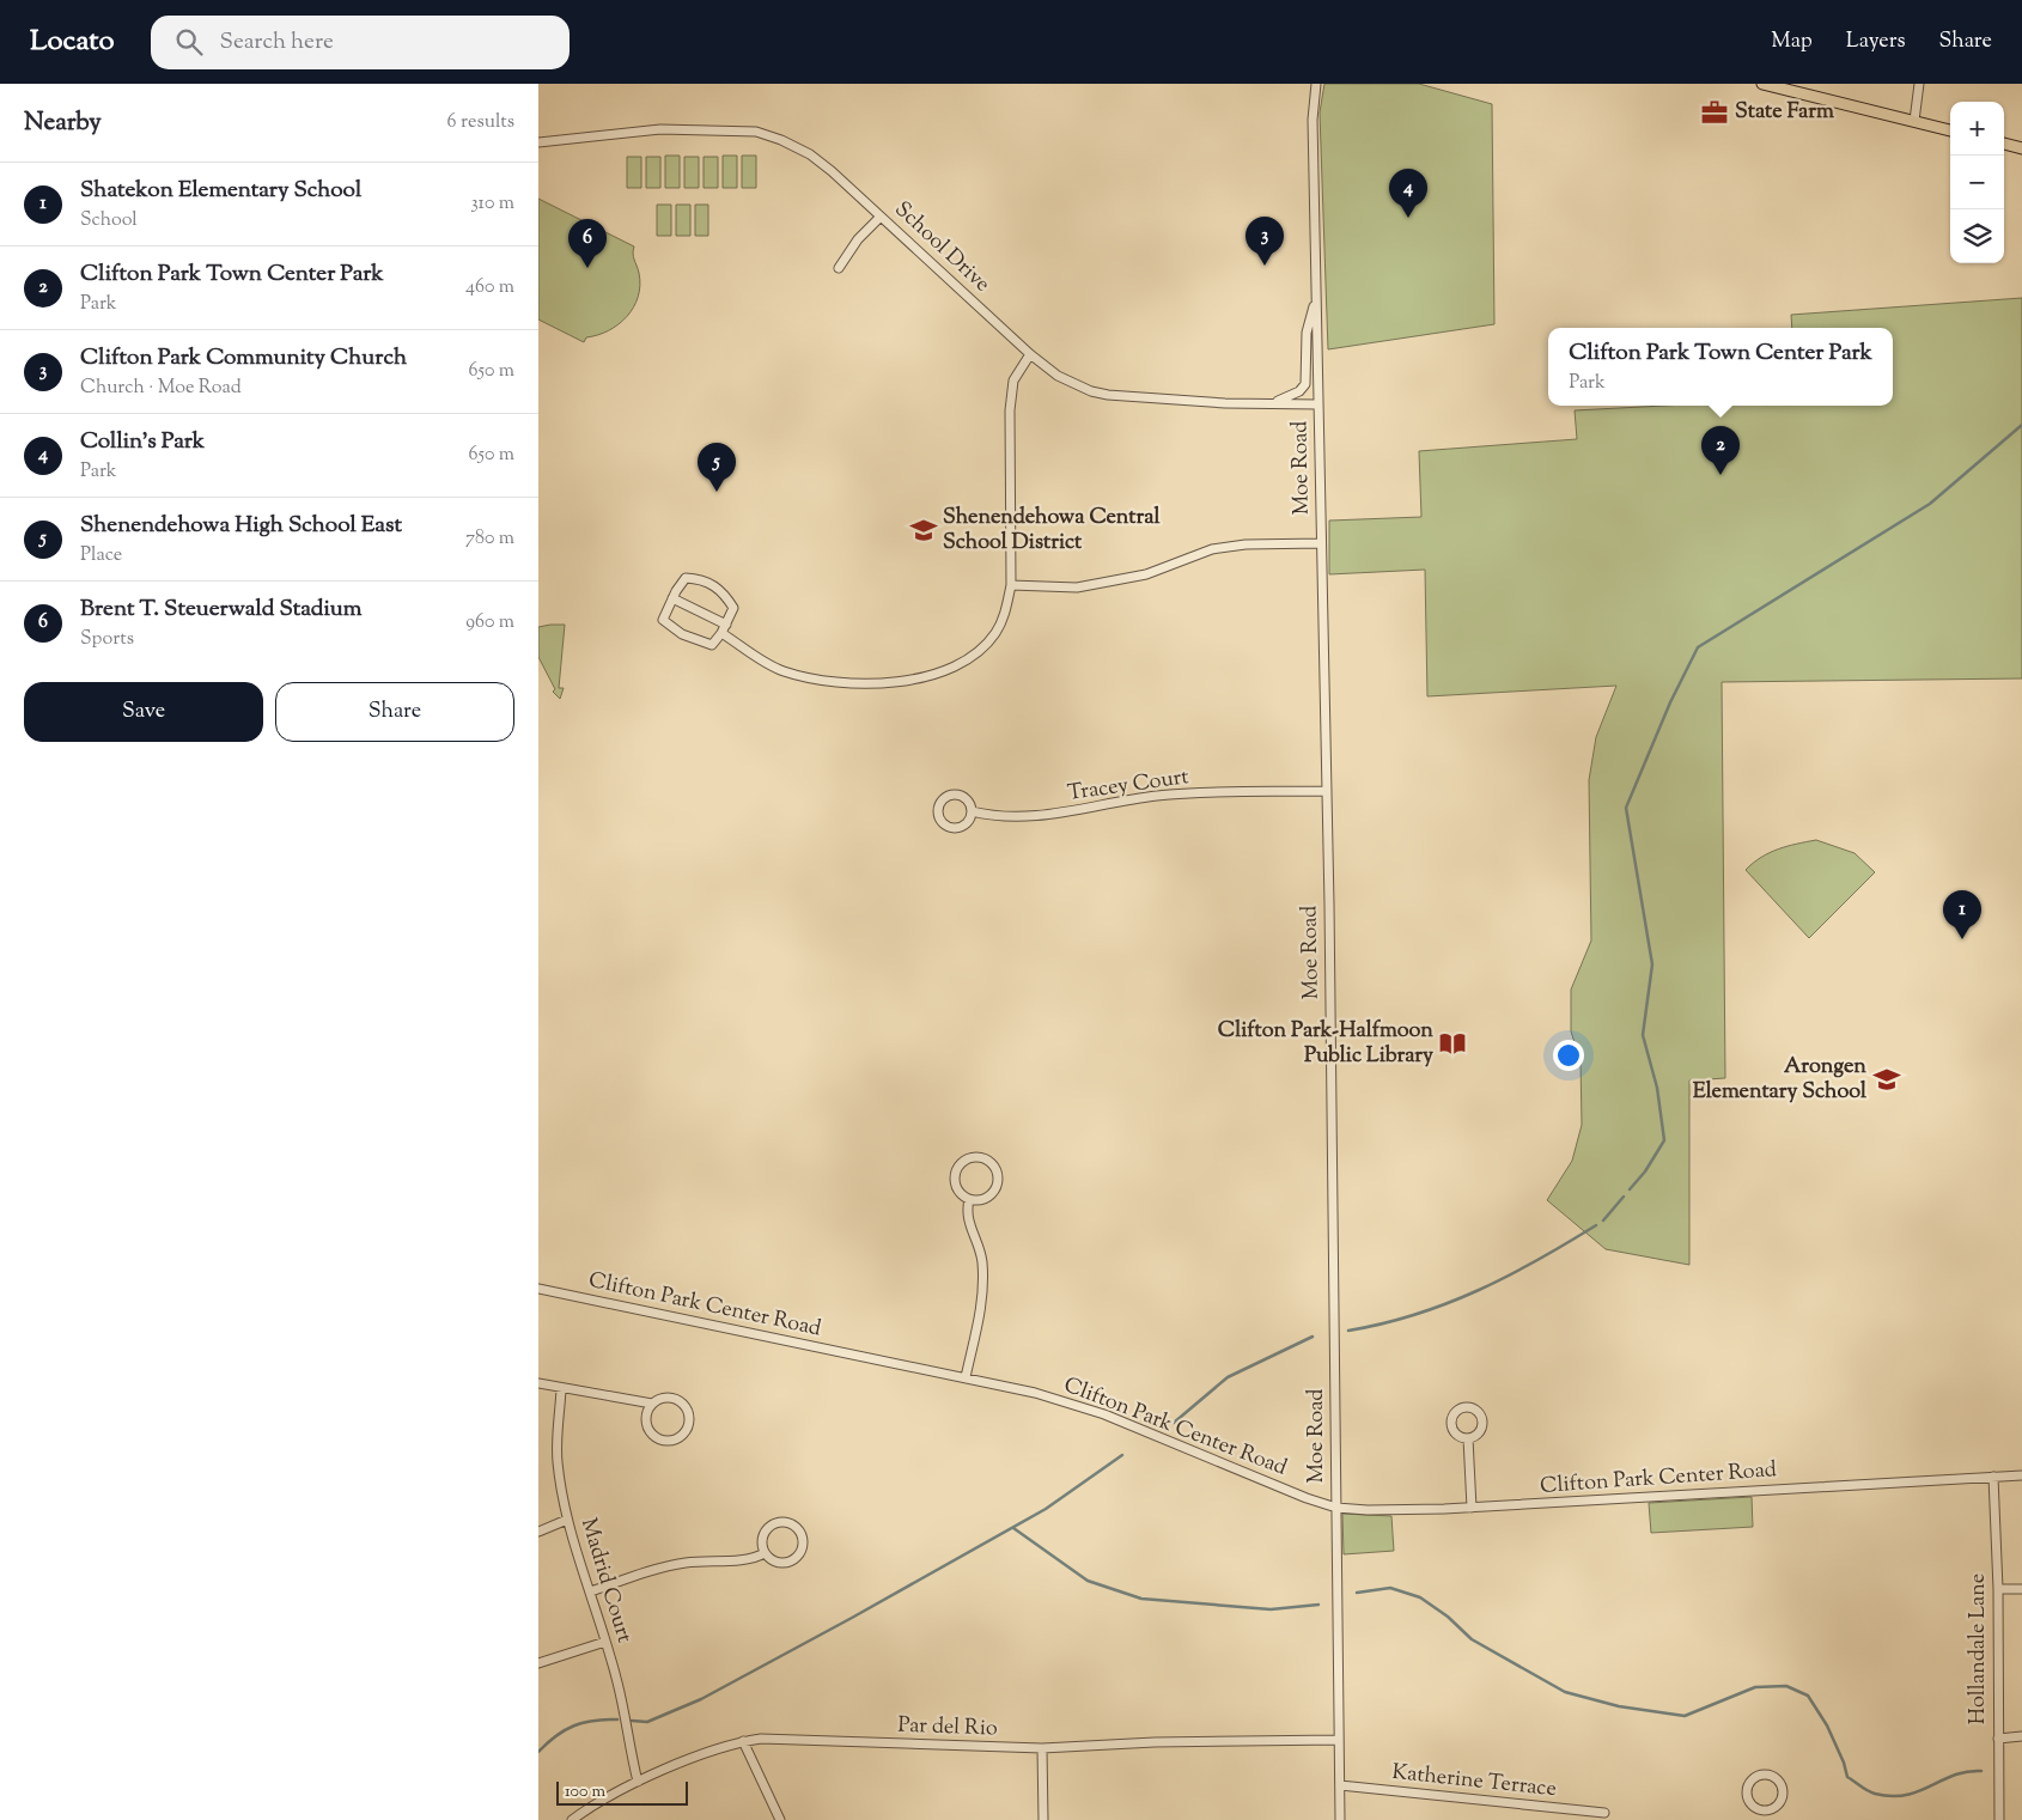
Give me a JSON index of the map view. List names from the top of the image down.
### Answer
{
  "streets": {
    "street": [
      "School Drive",
      "Moe Road",
      "Tracey Court",
      "Clifton Park Center Road",
      "Madrid Court",
      "Hollandale Lane",
      "Par del Rio",
      "Katherine Terrace"
    ]
  },
  "crossings": [
    ["School Drive", "Moe Road"],
    ["Moe Road", "Tracey Court"],
    ["Moe Road", "Clifton Park Center Road"],
    ["Moe Road", "Par del Rio"],
    ["Moe Road", "Katherine Terrace"],
    ["Clifton Park Center Road", "Hollandale Lane"],
    ["Madrid Court", "Par del Rio"]
  ],
  "places": {
    "office": ["State Farm"],
    "school or university": ["Shenendehowa Central School District", "Arongen Elementary School"],
    "library": ["Clifton Park-Halfmoon Public Library"]
  },
  "scale_bar": "100 m",
  "page": {
    "header": "Locato",
    "search": "Search here",
    "nav": ["Map", "Layers", "Share"],
    "heading": ["Nearby", "6 results"],
    "map_buttons": ["+", "−"],
    "list": [
      {
        "mark": "1",
        "name": "Shatekon Elementary School",
        "note": "School",
        "value": "310 m"
      },
      {
        "mark": "2",
        "name": "Clifton Park Town Center Park",
        "note": "Park",
        "value": "460 m"
      },
      {
        "mark": "3",
        "name": "Clifton Park Community Church",
        "note": "Church · Moe Road",
        "value": "650 m"
      },
      {
        "mark": "4",
        "name": "Collin's Park",
        "note": "Park",
        "value": "650 m"
      },
      {
        "mark": "5",
        "name": "Shenendehowa High School East",
        "note": "Place",
        "value": "780 m"
      },
      {
        "mark": "6",
        "name": "Brent T. Steuerwald Stadium",
        "note": "Sports",
        "value": "960 m"
      }
    ],
    "pins": [
      "4",
      "3",
      "6",
      "2",
      "5",
      "1"
    ],
    "popup": ["Clifton Park Town Center Park", "Park"],
    "buttons": ["Save", "Share"],
    "scale": "100 m"
  }
}
